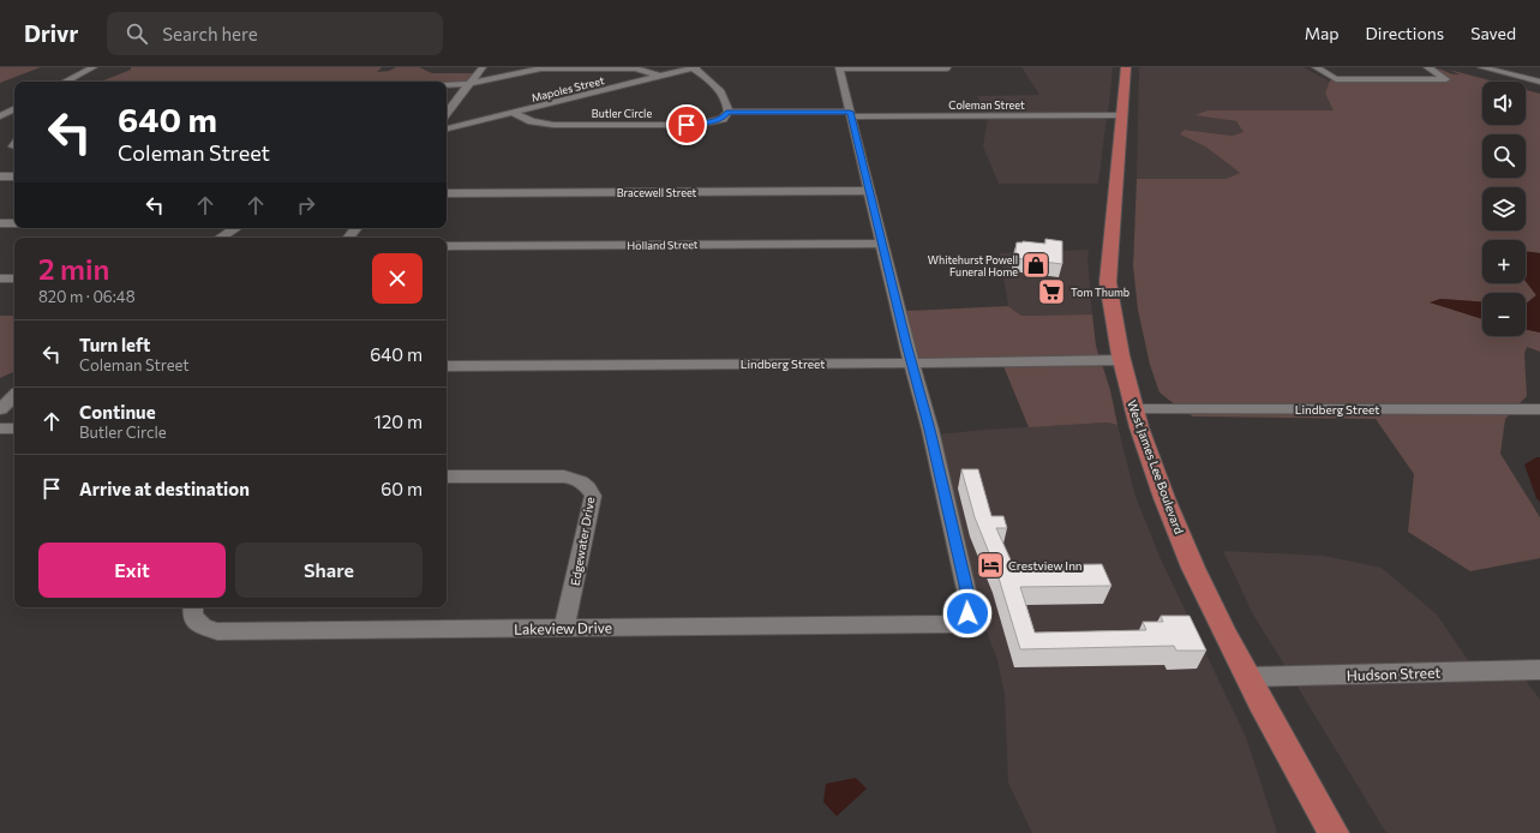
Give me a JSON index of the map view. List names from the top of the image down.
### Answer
{
  "streets": {
    "main road": ["West James Lee Boulevard"],
    "street": [
      "Mapoles Street",
      "Coleman Street",
      "Butler Circle",
      "Bracewell Street",
      "Holland Street",
      "Lindberg Street",
      "Edgewater Drive",
      "Lakeview Drive",
      "Hudson Street"
    ]
  },
  "crossings": [
    ["Mapoles Street", "Butler Circle"],
    ["Coleman Street", "Butler Circle"],
    ["Coleman Street", "West James Lee Boulevard"],
    ["Lindberg Street", "West James Lee Boulevard"],
    ["Lindberg Street", "Lakeview Drive"],
    ["West James Lee Boulevard", "Hudson Street"],
    ["Edgewater Drive", "Lakeview Drive"]
  ],
  "places": {
    "shop": ["Whitehurst Powell Funeral Home"],
    "supermarket": ["Tom Thumb"],
    "hotel": ["Crestview Inn"]
  },
  "page": {
    "header": "Drivr",
    "search": "Search here",
    "nav": ["Map", "Directions", "Saved"],
    "map_buttons": ["+", "−"],
    "turn": ["640 m", "Coleman Street"],
    "heading": ["2 min", "820 m · 06:48"],
    "list": [
      {
        "name": "Turn left",
        "note": "Coleman Street",
        "value": "640 m"
      },
      {
        "name": "Continue",
        "note": "Butler Circle",
        "value": "120 m"
      },
      {
        "name": "Arrive at destination",
        "value": "60 m"
      }
    ],
    "buttons": ["Exit", "Share"]
  }
}
